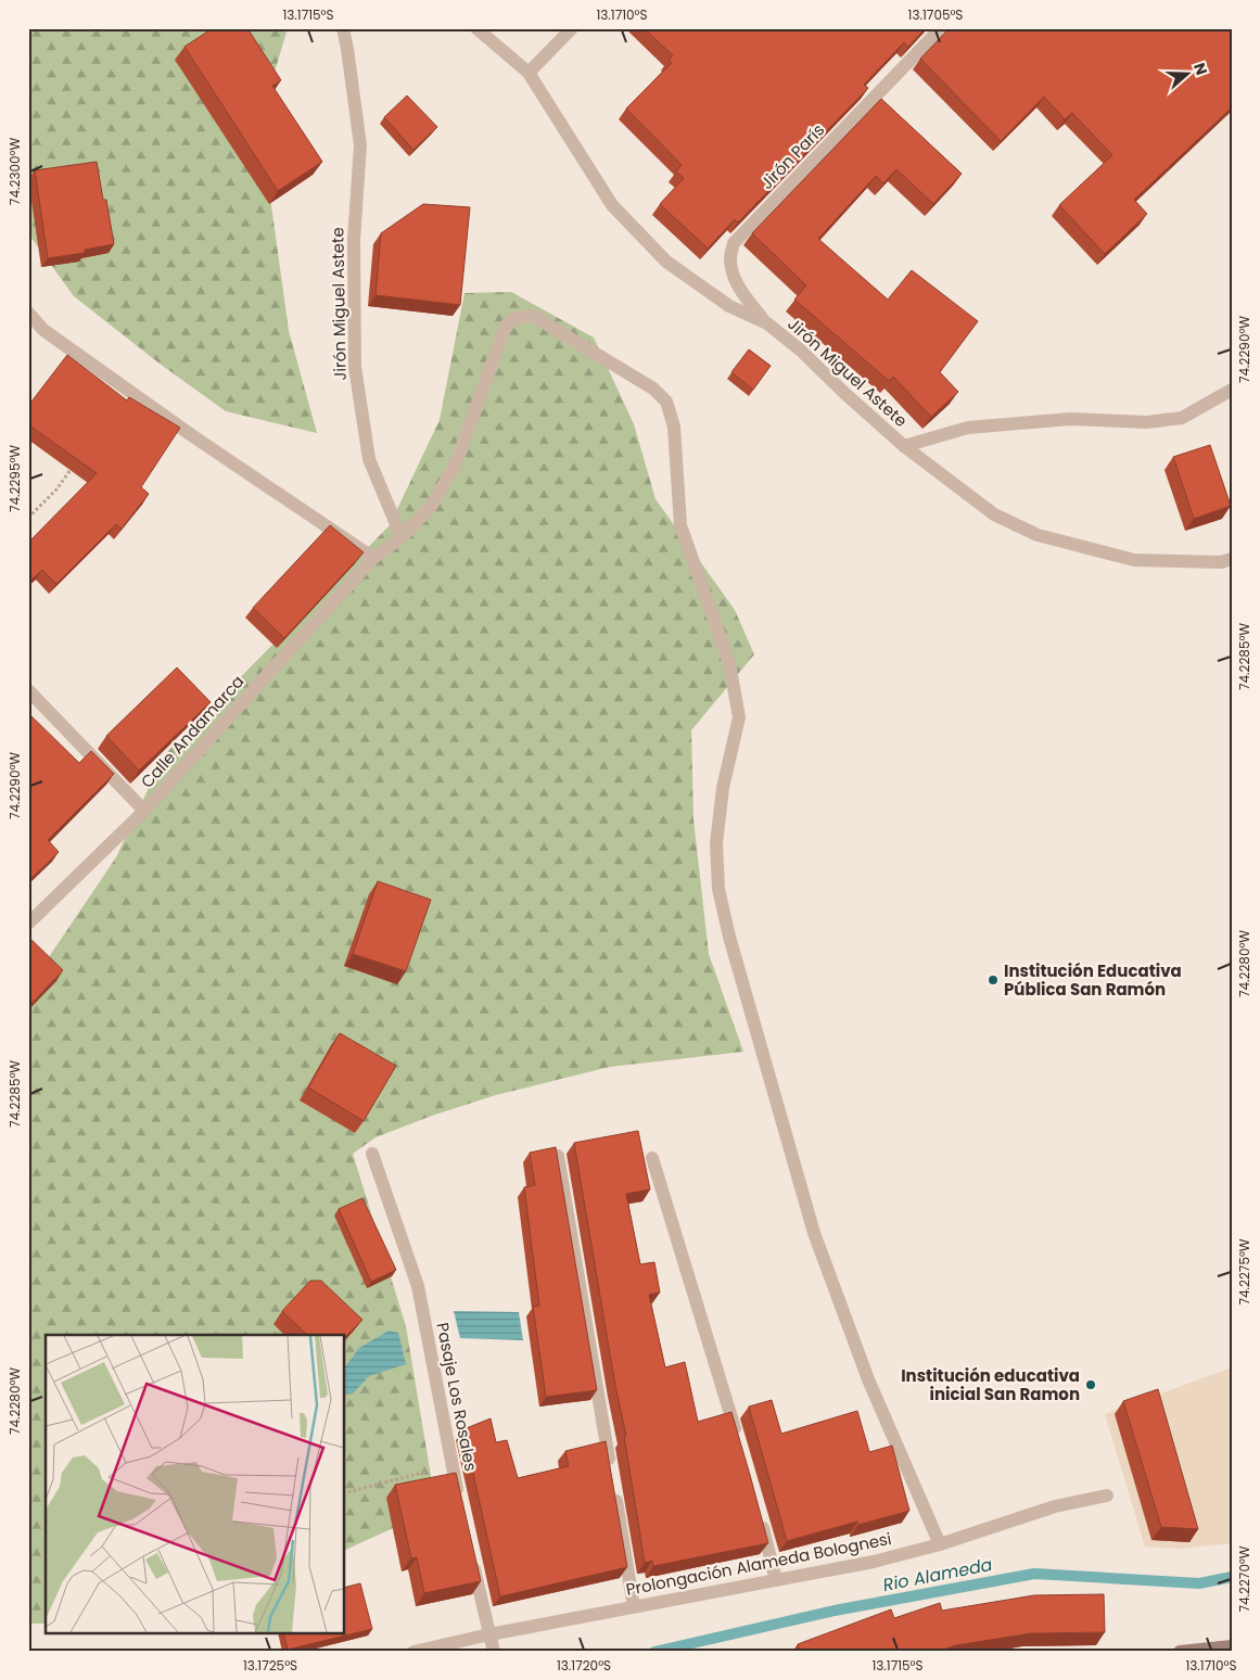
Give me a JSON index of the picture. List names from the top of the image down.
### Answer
{
  "streets": {
    "street": [
      "Jirón París",
      "Jirón Miguel Astete",
      "Calle Andamarca",
      "Pasaje Los Rosales",
      "Prolongación Alameda Bolognesi"
    ]
  },
  "crossings": [
    ["Jirón París", "Jirón Miguel Astete"]
  ],
  "water": ["Rio Alameda"],
  "places": ["Institución Educativa Pública San Ramón", "Institución educativa inicial San Ramon"],
  "north": "right",
  "coordinates": [
    "13.1715°S",
    "13.1710°S",
    "13.1705°S",
    "74.2300°W",
    "74.2290°W",
    "74.2295°W",
    "74.2285°W",
    "74.2280°W",
    "74.2275°W",
    "74.2270°W",
    "13.1725°S",
    "13.1720°S"
  ]
}
